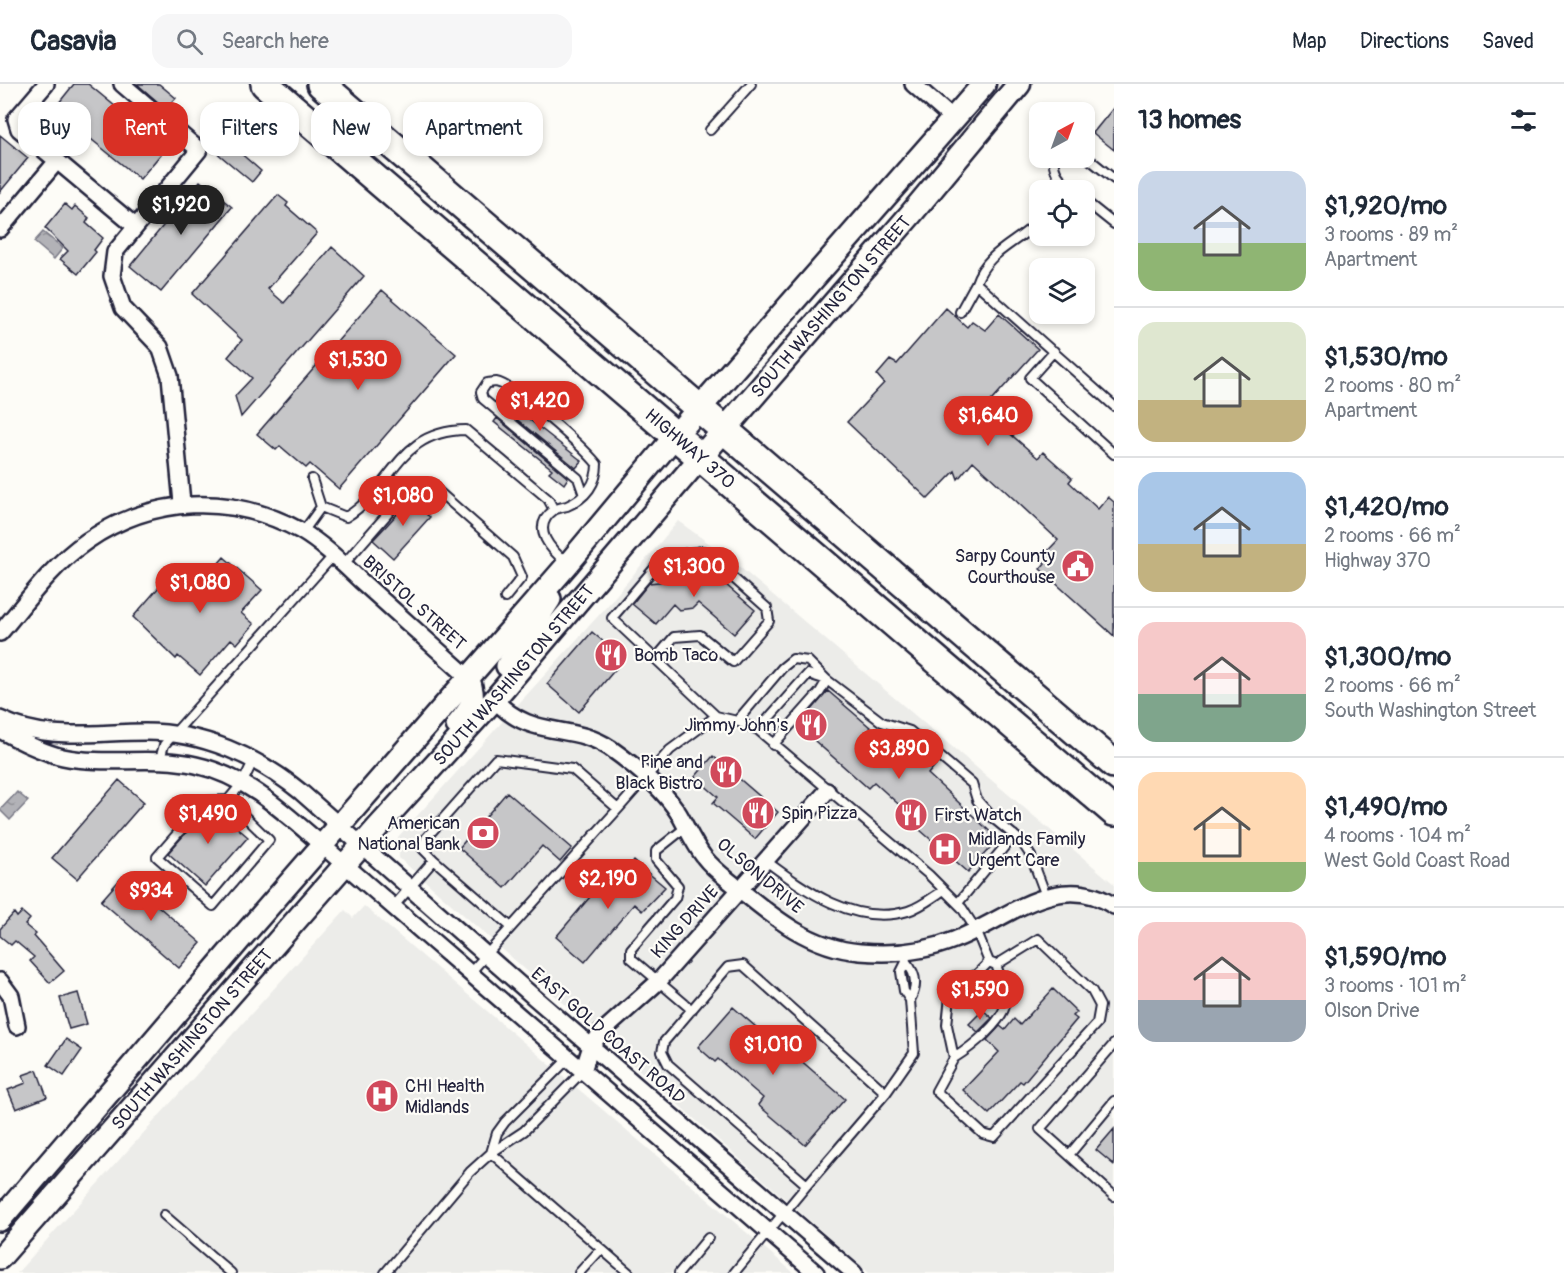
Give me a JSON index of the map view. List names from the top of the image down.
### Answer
{
  "streets": {
    "highway": ["HIGHWAY 370"],
    "main road": ["SOUTH WASHINGTON STREET"],
    "street": [
      "BRISTOL STREET",
      "OLSON DRIVE",
      "KING DRIVE",
      "EAST GOLD COAST ROAD"
    ]
  },
  "crossings": [
    ["SOUTH WASHINGTON STREET", "HIGHWAY 370"],
    ["SOUTH WASHINGTON STREET", "BRISTOL STREET"],
    ["SOUTH WASHINGTON STREET", "OLSON DRIVE"],
    ["SOUTH WASHINGTON STREET", "EAST GOLD COAST ROAD"],
    ["OLSON DRIVE", "KING DRIVE"],
    ["KING DRIVE", "EAST GOLD COAST ROAD"]
  ],
  "places": {
    "public building": ["Sarpy County Courthouse"],
    "restaurant": [
      "Bomb Taco",
      "Jimmy John's",
      "Pine and Black Bistro",
      "Spin Pizza",
      "First Watch"
    ],
    "bank": ["American National Bank"],
    "hospital": ["Midlands Family Urgent Care", "CHI Health Midlands"]
  },
  "north": "top right",
  "page": {
    "header": "Casavia",
    "search": "Search here",
    "nav": ["Map", "Directions", "Saved"],
    "heading": "13 homes",
    "chip": [
      "Buy",
      "Rent",
      "Filters",
      "New",
      "Apartment"
    ],
    "list": [
      {
        "name": "$1,920/mo",
        "note": "3 rooms · 89 m² · Apartment"
      },
      {
        "name": "$1,530/mo",
        "note": "2 rooms · 80 m² · Apartment"
      },
      {
        "name": "$1,420/mo",
        "note": "2 rooms · 66 m² · Highway 370"
      },
      {
        "name": "$1,300/mo",
        "note": "2 rooms · 66 m² · South Washington Street"
      },
      {
        "name": "$1,490/mo",
        "note": "4 rooms · 104 m² · West Gold Coast Road"
      },
      {
        "name": "$1,590/mo",
        "note": "3 rooms · 101 m² · Olson Drive"
      }
    ],
    "price": [
      "$1,920",
      "$1,530",
      "$1,420",
      "$1,640",
      "$1,080",
      "$1,300",
      "$1,080",
      "$3,890",
      "$1,490",
      "$2,190",
      "$934",
      "$1,590",
      "$1,010"
    ]
  }
}
